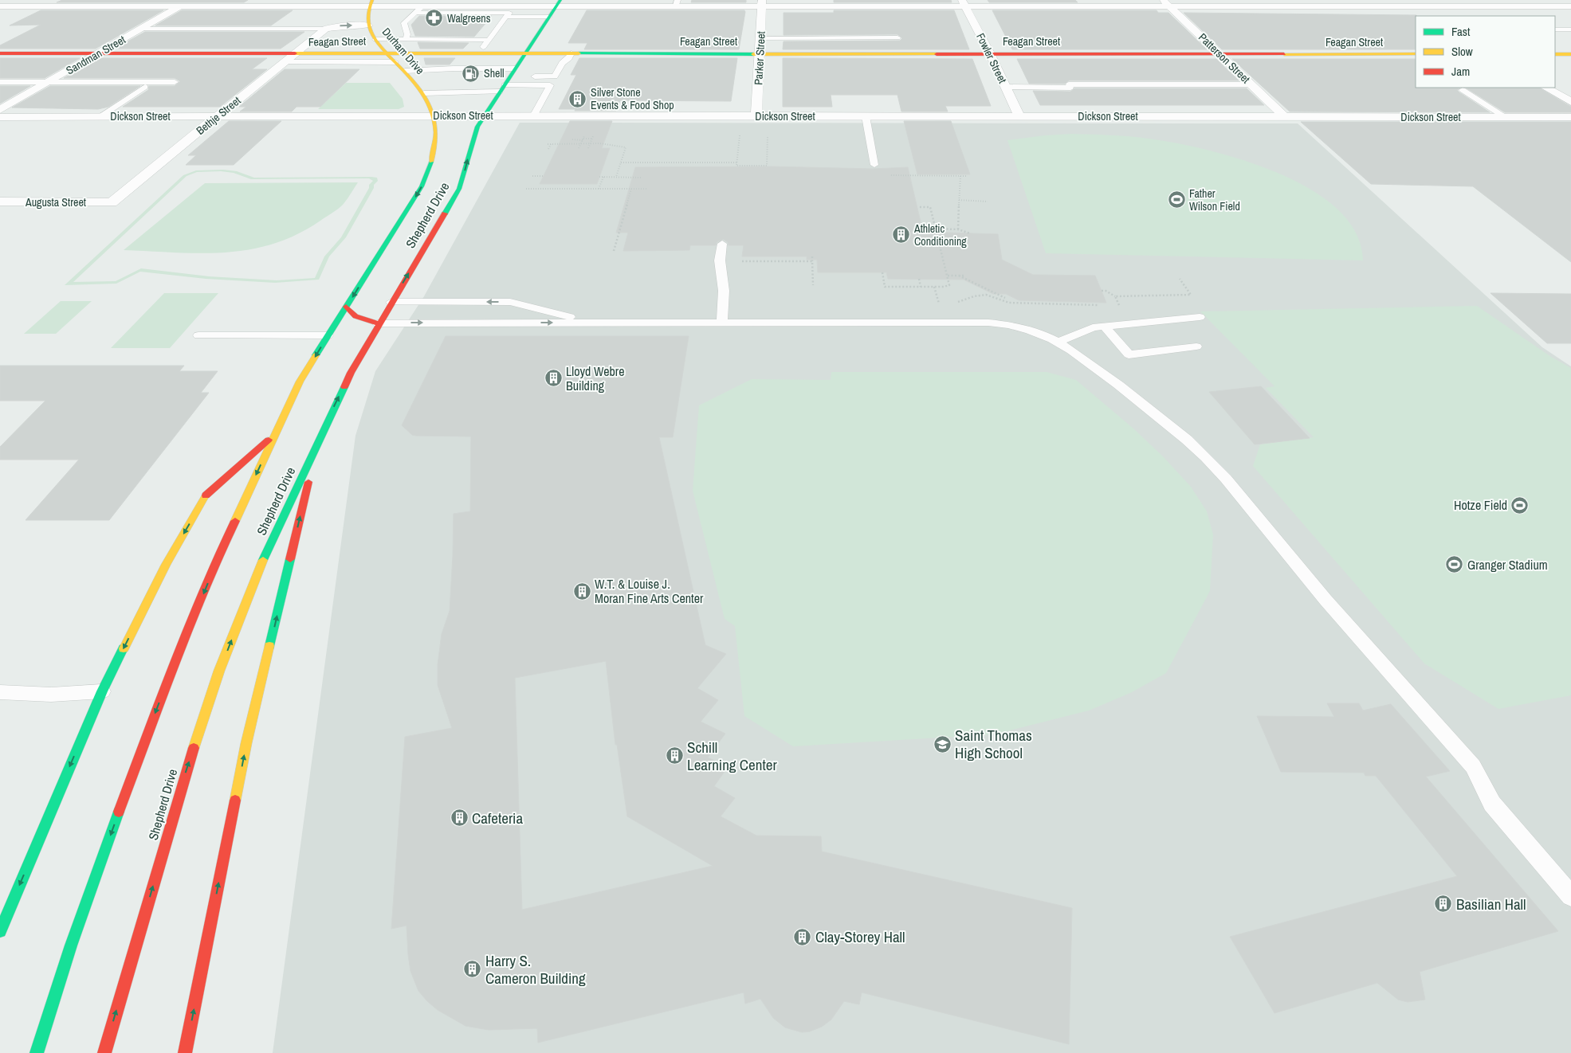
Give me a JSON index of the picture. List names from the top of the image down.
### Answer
{
  "streets": {
    "main road": ["Feagan Street", "Durham Drive", "Shepherd Drive"],
    "street": [
      "Sandman Street",
      "Parker Street",
      "Fowler Street",
      "Patterson Street",
      "Bethje Street",
      "Dickson Street",
      "Augusta Street"
    ]
  },
  "crossings": [
    ["Feagan Street", "Durham Drive"],
    ["Feagan Street", "Sandman Street"],
    ["Feagan Street", "Parker Street"],
    ["Feagan Street", "Fowler Street"],
    ["Feagan Street", "Patterson Street"],
    ["Feagan Street", "Bethje Street"],
    ["Feagan Street", "Shepherd Drive"],
    ["Durham Drive", "Dickson Street"],
    ["Durham Drive", "Shepherd Drive"],
    ["Parker Street", "Dickson Street"],
    ["Fowler Street", "Dickson Street"],
    ["Patterson Street", "Dickson Street"],
    ["Bethje Street", "Dickson Street"],
    ["Bethje Street", "Augusta Street"],
    ["Dickson Street", "Shepherd Drive"]
  ],
  "places": {
    "pharmacy": ["Walgreens"],
    "fuel station": ["Shell"],
    "building": [
      "Silver Stone Events & Food Shop",
      "Athletic Conditioning",
      "Lloyd Webre Building",
      "W.T. & Louise J. Moran Fine Arts Center",
      "Schill Learning Center",
      "Cafeteria",
      "Basilian Hall",
      "Clay-Storey Hall",
      "Harry S. Cameron Building"
    ],
    "sports": ["Father Wilson Field", "Hotze Field", "Granger Stadium"],
    "school or university": ["Saint Thomas High School"]
  },
  "legend": ["Fast", "Slow", "Jam"]
}
